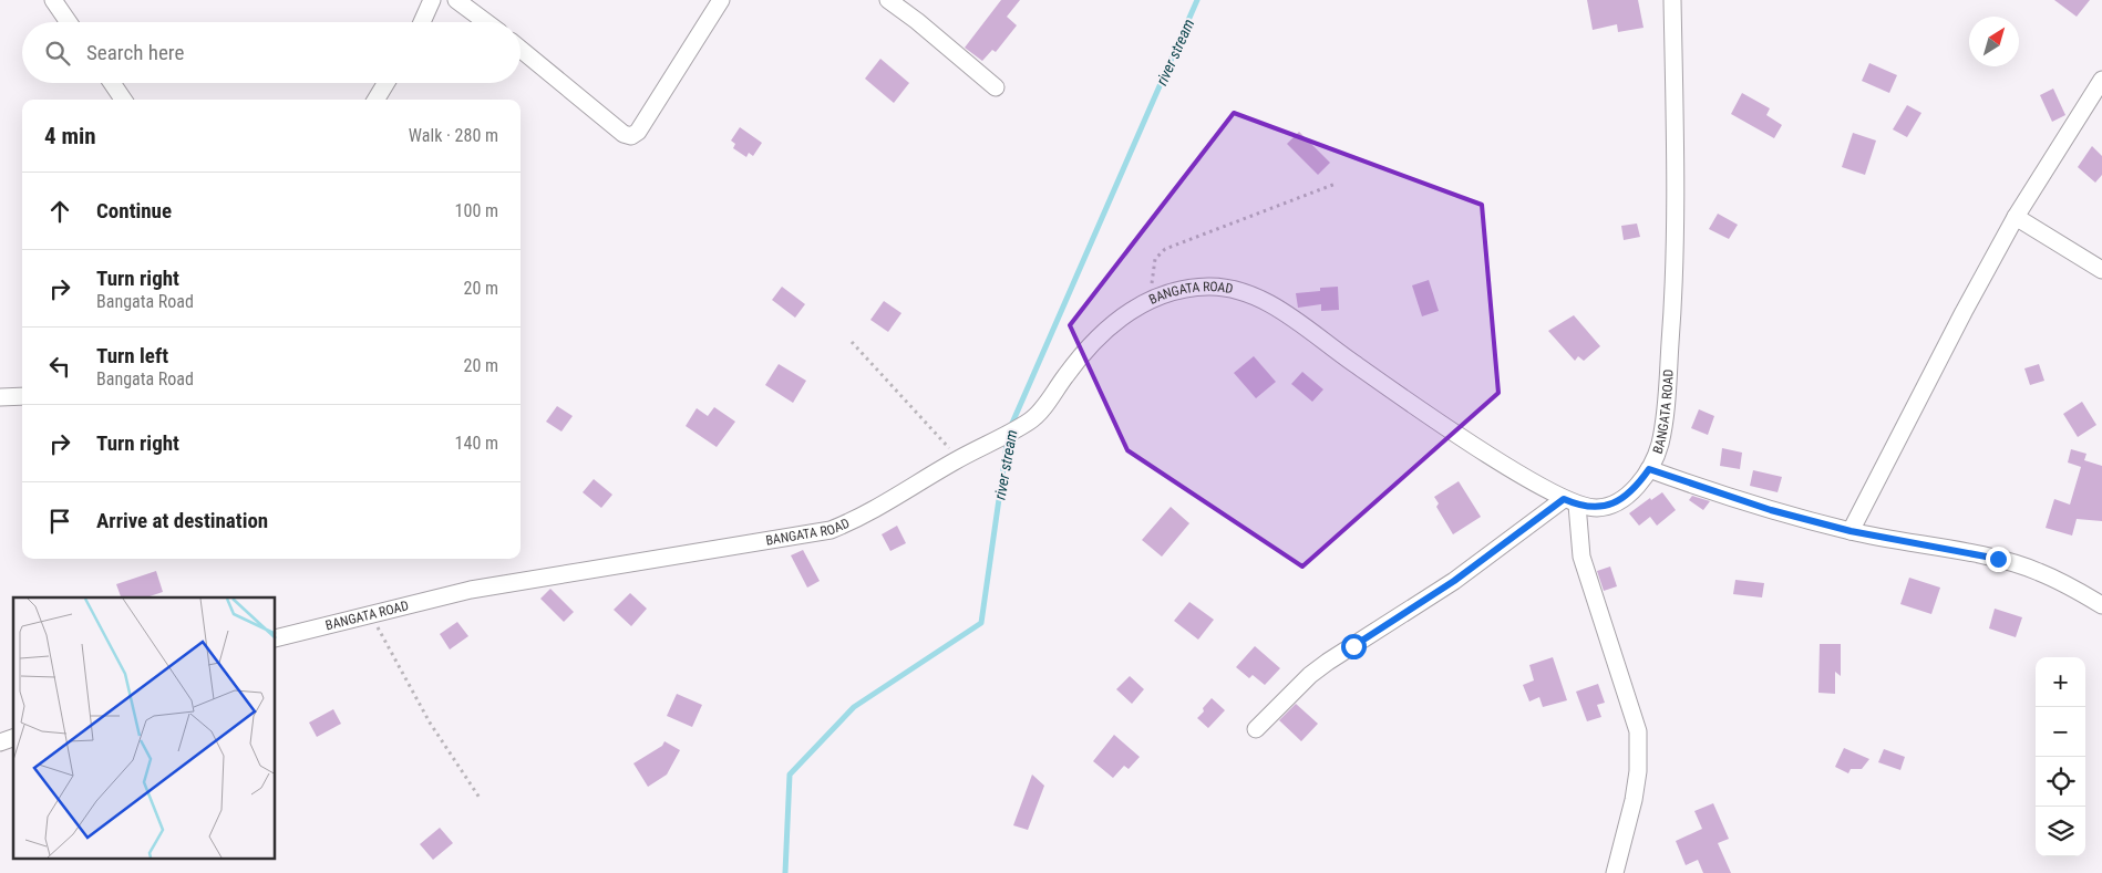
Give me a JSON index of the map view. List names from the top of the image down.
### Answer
{
  "streets": {
    "street": ["BANGATA ROAD"]
  },
  "water": ["river stream"],
  "north": "top right",
  "page": {
    "search": "Search here",
    "heading": ["4 min", "Walk · 280 m"],
    "list": [
      ["Continue", "100 m"],
      ["Turn right", "Bangata Road", "20 m"],
      ["Turn left", "Bangata Road", "20 m"],
      ["Turn right", "140 m"],
      "Arrive at destination"
    ],
    "map_buttons": ["+", "−"]
  }
}
